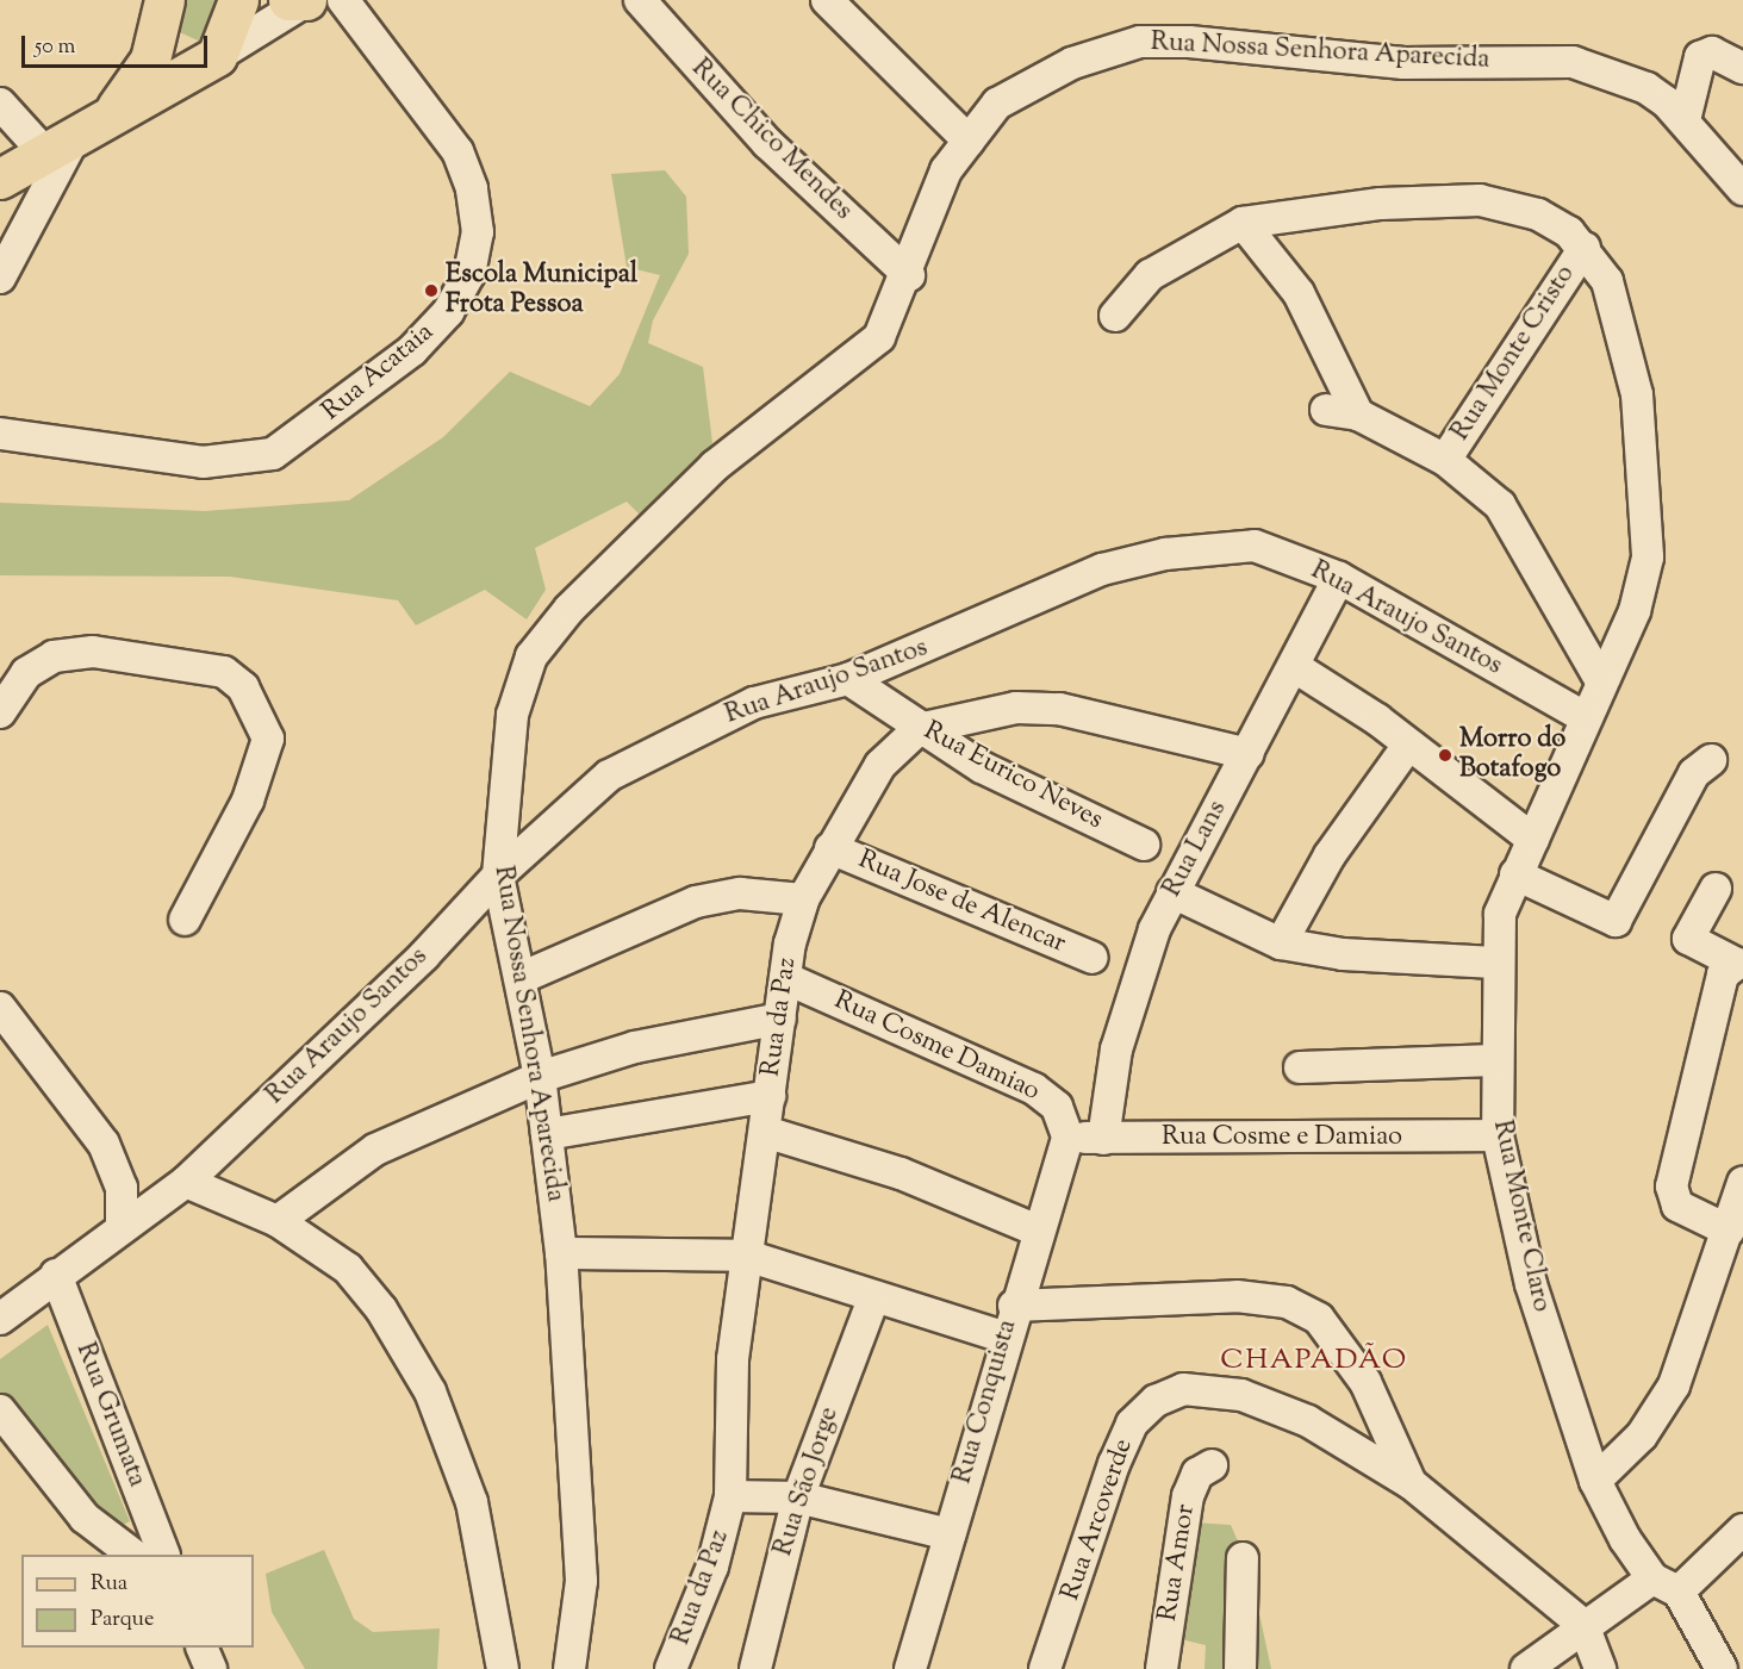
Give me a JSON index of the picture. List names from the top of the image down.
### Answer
{
  "streets": {
    "street": [
      "Rua Nossa Senhora Aparecida",
      "Rua Chico Mendes",
      "Rua Monte Cristo",
      "Rua Acataia",
      "Rua Araujo Santos",
      "Rua Eurico Neves",
      "Rua Lans",
      "Rua Jose de Alencar",
      "Rua da Paz",
      "Rua Cosme Damiao",
      "Rua Cosme e Damiao",
      "Rua Monte Claro",
      "Rua Conquista",
      "Rua Grumata",
      "Rua São Jorge",
      "Rua Arcoverde",
      "Rua Amor"
    ]
  },
  "crossings": [
    ["Rua Nossa Senhora Aparecida", "Rua Chico Mendes"],
    ["Rua Nossa Senhora Aparecida", "Rua Araujo Santos"],
    ["Rua Monte Cristo", "Rua Monte Claro"],
    ["Rua Araujo Santos", "Rua Eurico Neves"],
    ["Rua Araujo Santos", "Rua Lans"],
    ["Rua Araujo Santos", "Rua Monte Claro"],
    ["Rua Araujo Santos", "Rua Grumata"],
    ["Rua Eurico Neves", "Rua da Paz"],
    ["Rua Lans", "Rua da Paz"],
    ["Rua Lans", "Rua Cosme e Damiao"],
    ["Rua Jose de Alencar", "Rua da Paz"],
    ["Rua da Paz", "Rua Cosme Damiao"],
    ["Rua Cosme Damiao", "Rua Cosme e Damiao"],
    ["Rua Cosme Damiao", "Rua Conquista"],
    ["Rua Cosme e Damiao", "Rua Monte Claro"],
    ["Rua Cosme e Damiao", "Rua Conquista"]
  ],
  "districts": ["CHAPADÃO"],
  "places": ["Escola Municipal Frota Pessoa", "Morro do Botafogo"],
  "legend": ["Rua", "Parque"],
  "scale_bar": "50 m"
}
